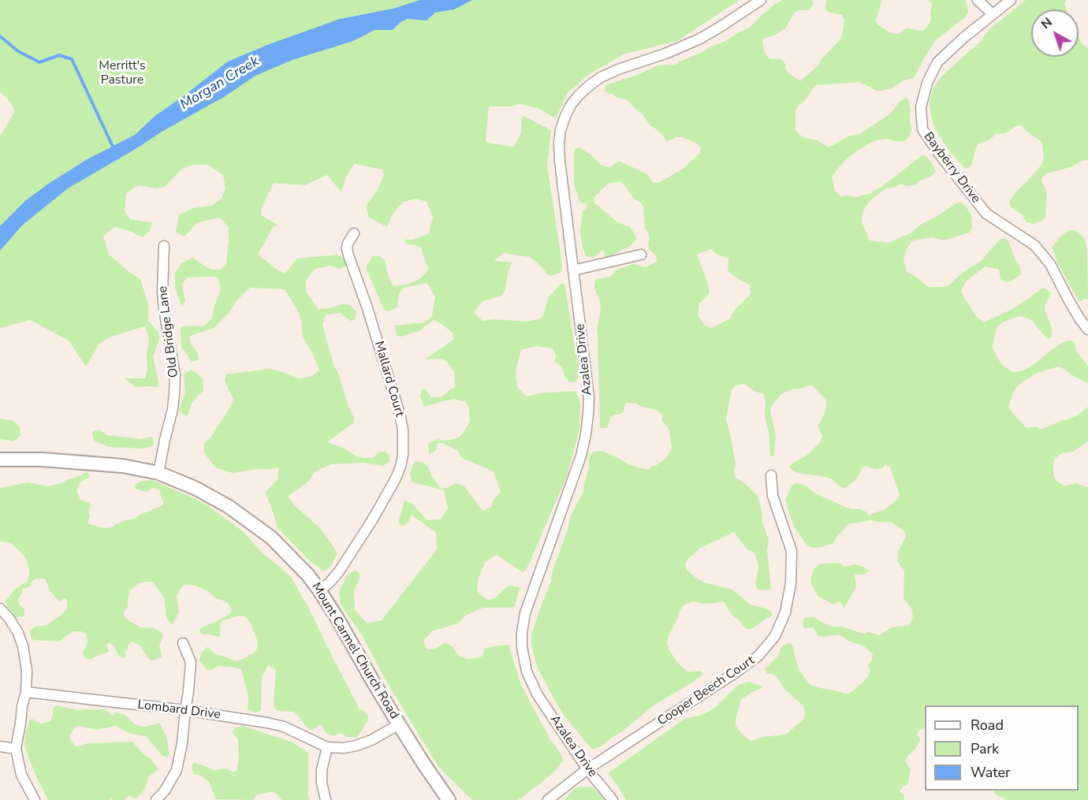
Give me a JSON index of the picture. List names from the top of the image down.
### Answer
{
  "streets": {
    "main road": ["Mount Carmel Church Road"],
    "street": [
      "Bayberry Drive",
      "Old Bridge Lane",
      "Azalea Drive",
      "Mallard Court",
      "Cooper Beech Court",
      "Lombard Drive"
    ]
  },
  "crossings": [
    ["Old Bridge Lane", "Mount Carmel Church Road"],
    ["Azalea Drive", "Cooper Beech Court"],
    ["Mallard Court", "Mount Carmel Church Road"]
  ],
  "water": ["Morgan Creek"],
  "parks": ["Merritt's Pasture"],
  "legend": ["Road", "Park", "Water"],
  "north": "top left"
}
